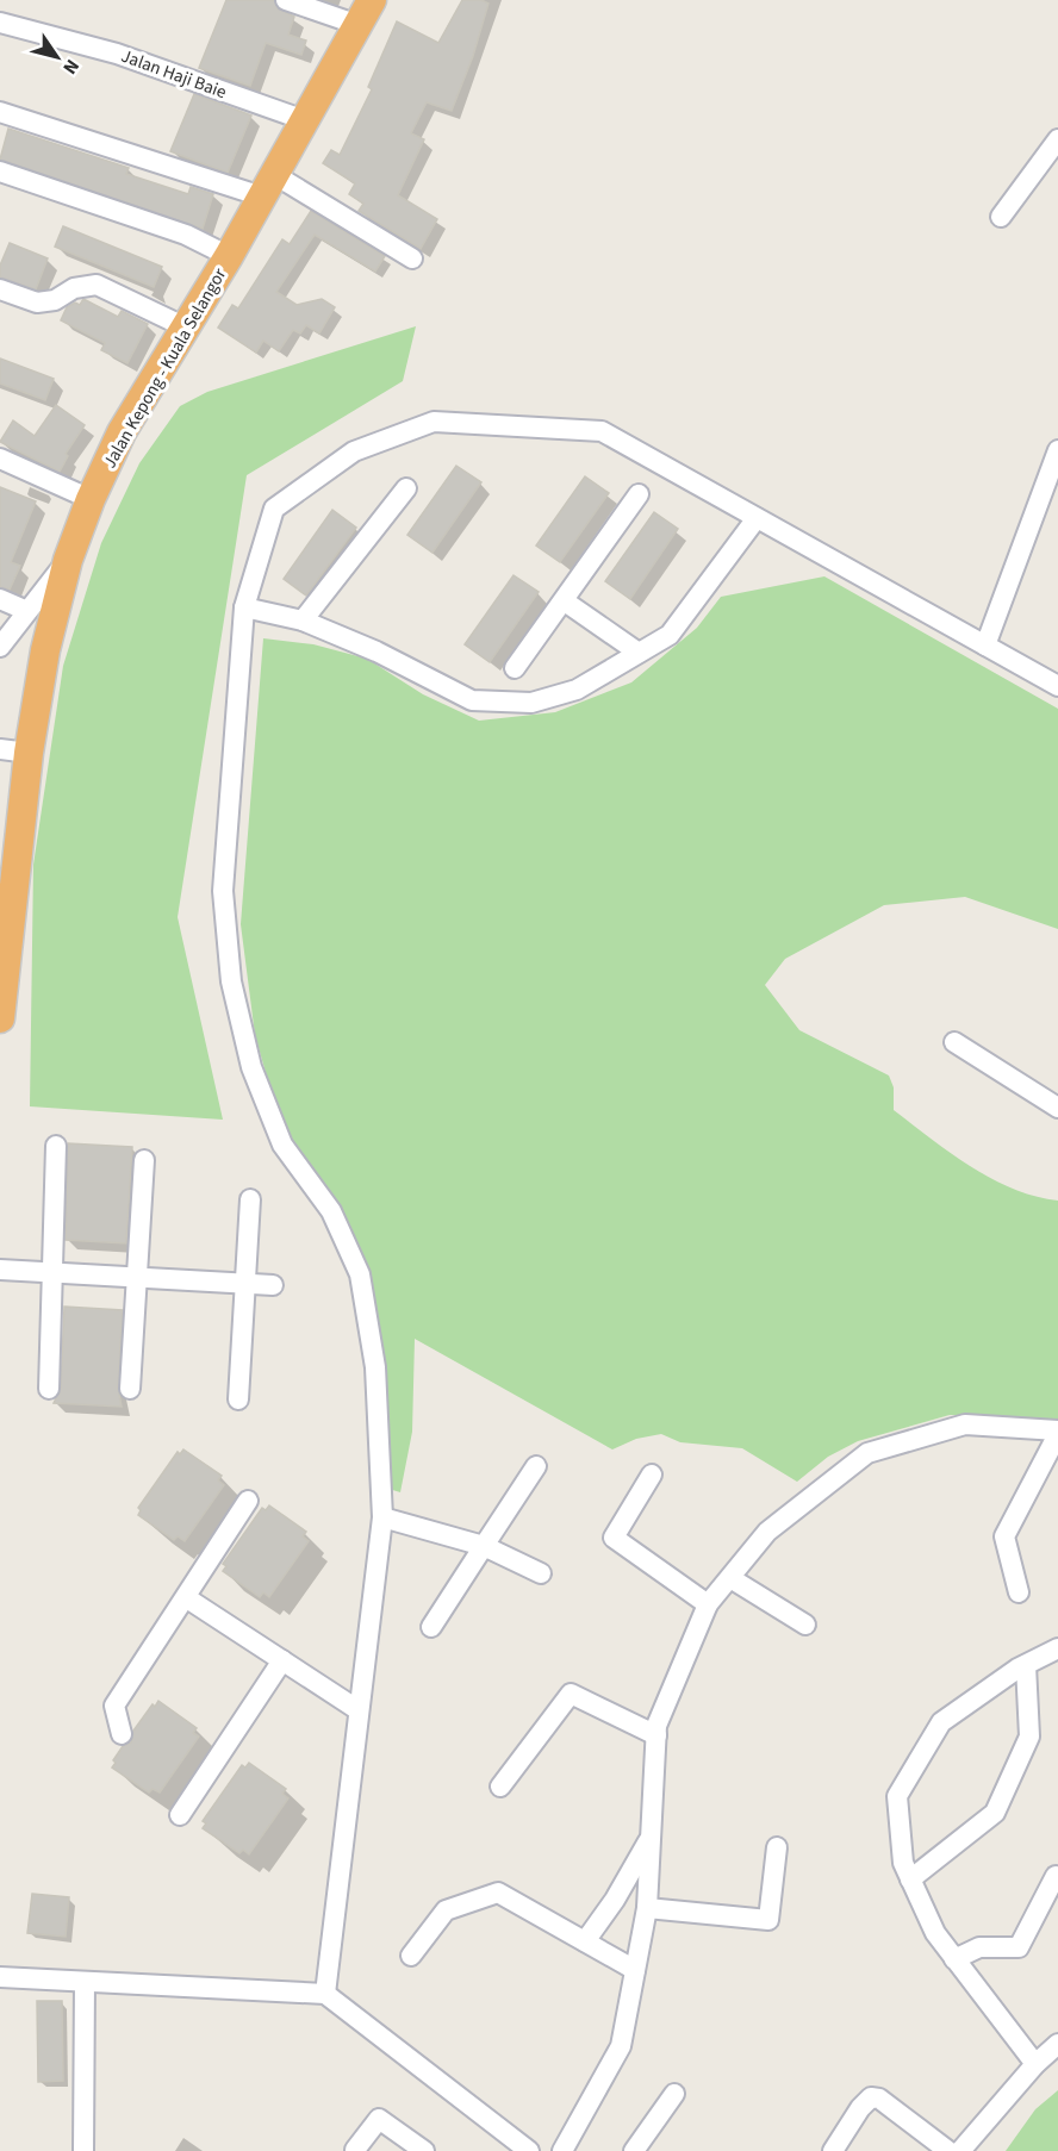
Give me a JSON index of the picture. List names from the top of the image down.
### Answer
{
  "streets": {
    "highway": ["Jalan Kepong - Kuala Selangor"],
    "street": ["Jalan Haji Baie"]
  },
  "crossings": [
    ["Jalan Haji Baie", "Jalan Kepong - Kuala Selangor"]
  ],
  "north": "bottom right"
}
